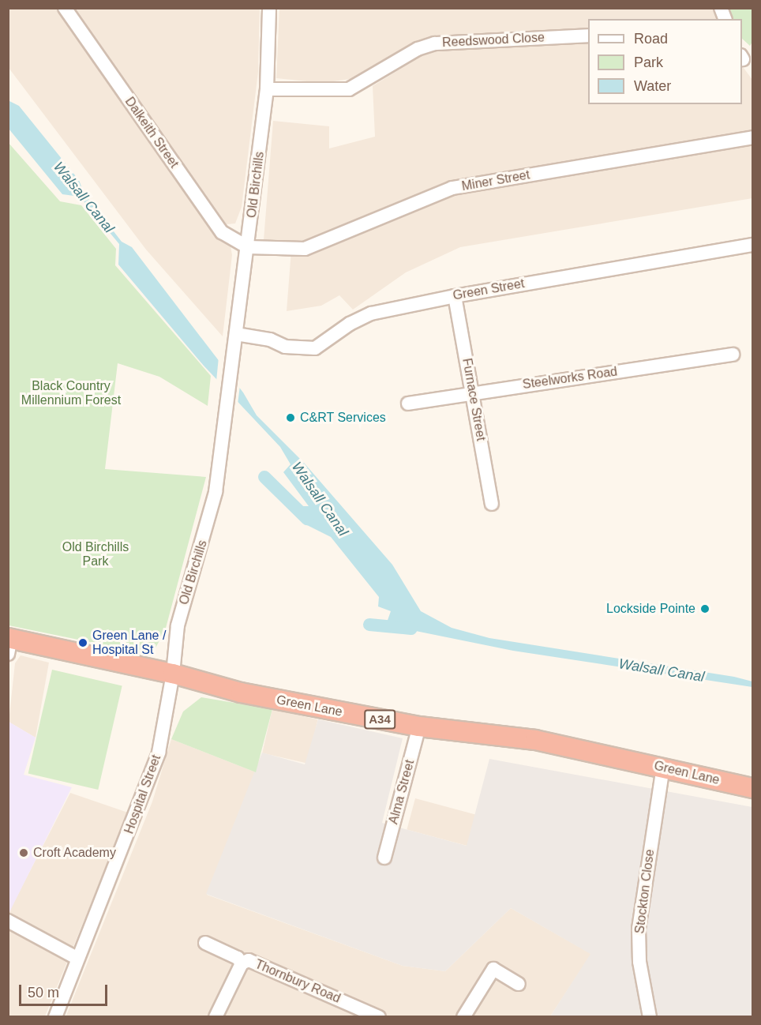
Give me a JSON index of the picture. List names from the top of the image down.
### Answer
{
  "streets": {
    "highway": ["Green Lane", "A34"],
    "street": [
      "Reedswood Close",
      "Dalkeith Street",
      "Miner Street",
      "Old Birchills",
      "Green Street",
      "Steelworks Road",
      "Furnace Street",
      "Alma Street",
      "Hospital Street",
      "Stockton Close",
      "Thornbury Road"
    ]
  },
  "crossings": [
    ["Reedswood Close", "Old Birchills"],
    ["Dalkeith Street", "Miner Street"],
    ["Dalkeith Street", "Old Birchills"],
    ["Miner Street", "Old Birchills"],
    ["Old Birchills", "Green Street"],
    ["Old Birchills", "Green Lane"],
    ["Old Birchills", "Hospital Street"],
    ["Green Street", "Furnace Street"],
    ["Steelworks Road", "Furnace Street"],
    ["Green Lane", "Alma Street"],
    ["Green Lane", "Hospital Street"],
    ["Green Lane", "Stockton Close"]
  ],
  "water": ["Walsall Canal"],
  "parks": ["Black Country Millennium Forest", "Old Birchills Park"],
  "places": [
    "C&RT Services",
    "Lockside Pointe",
    "Green Lane / Hospital St",
    "Croft Academy"
  ],
  "legend": ["Road", "Park", "Water"],
  "scale_bar": "50 m"
}
